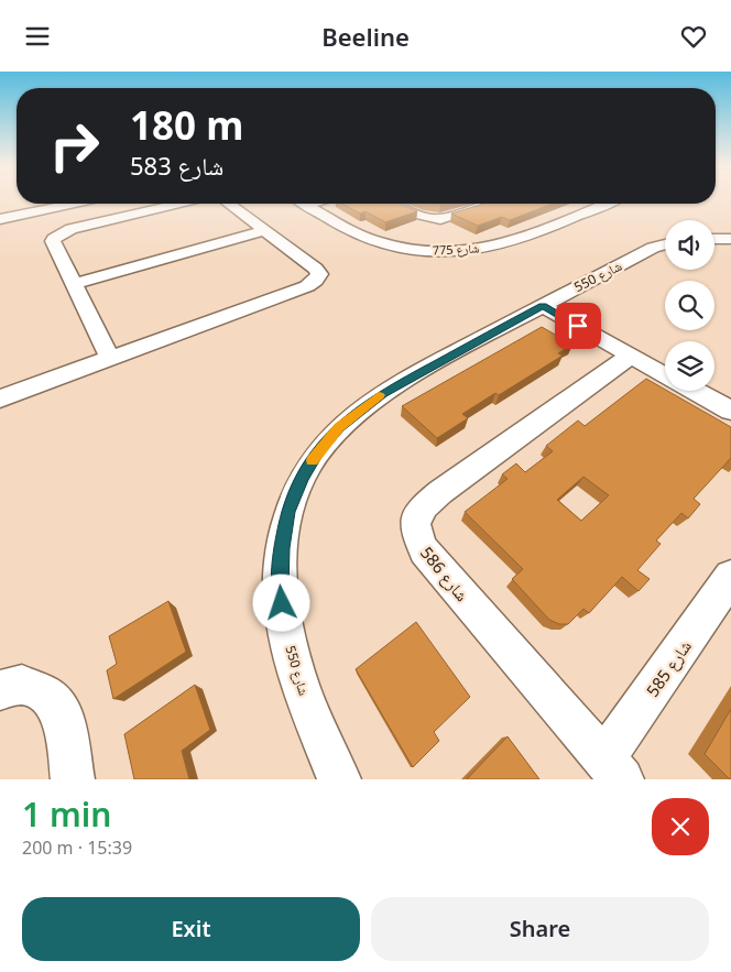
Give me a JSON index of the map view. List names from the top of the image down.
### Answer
{
  "streets": {
    "street": [
      "شارع 775",
      "شارع 550",
      "شارع 586",
      "شارع 585"
    ]
  },
  "crossings": [
    ["شارع 586", "شارع 585"]
  ],
  "page": {
    "header": "Beeline",
    "turn": ["180 m", "شارع 583"],
    "heading": ["1 min", "200 m · 15:39"],
    "buttons": ["Exit", "Share"]
  }
}
